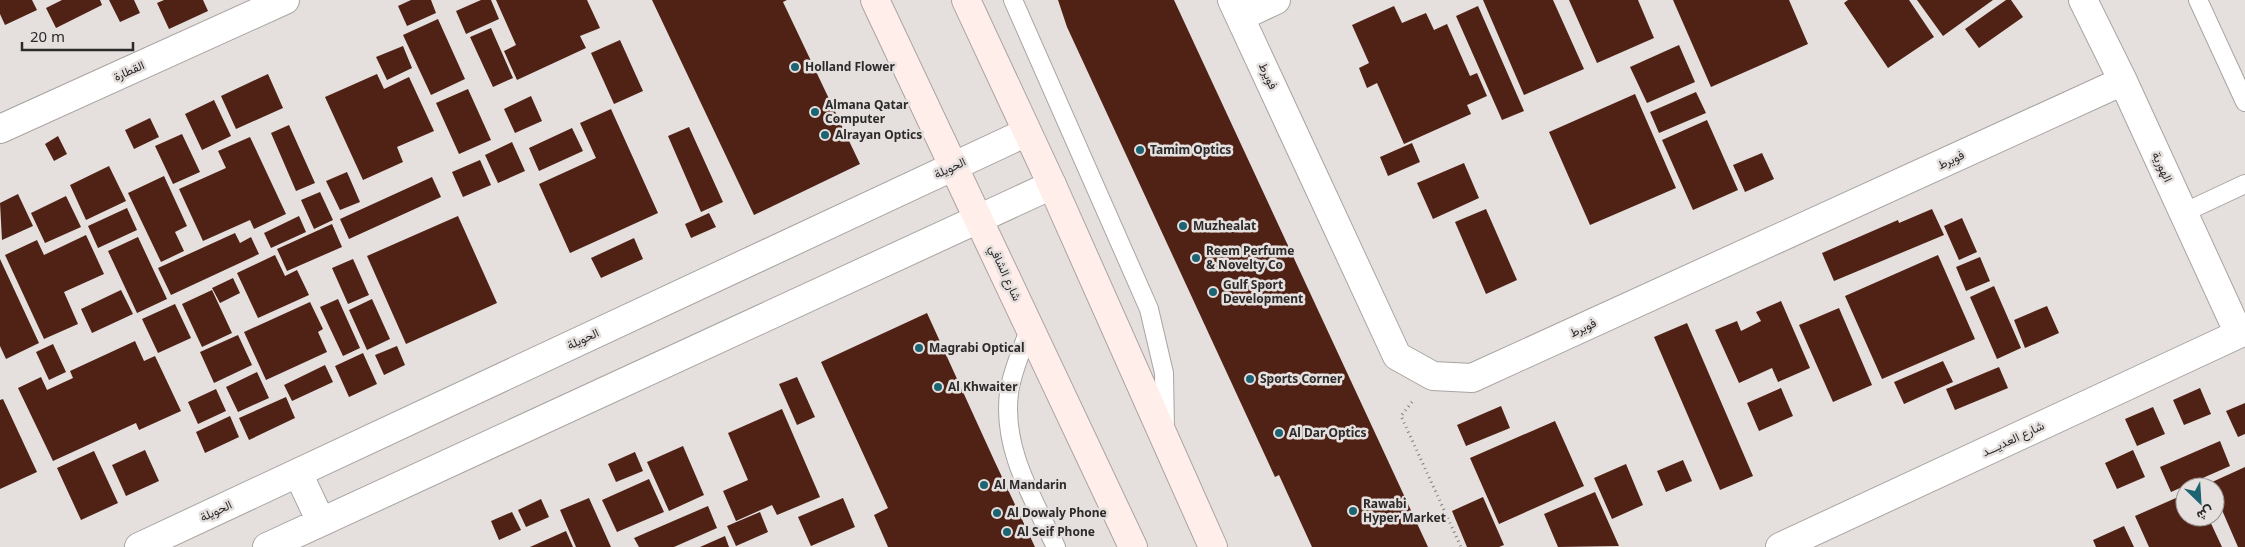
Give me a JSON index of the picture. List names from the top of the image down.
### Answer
{
  "streets": {
    "main road": ["شارع الشافي"],
    "street": [
      "القطارة",
      "فويرط",
      "الهورية",
      "الحويلة",
      "شارع العديـــد"
    ]
  },
  "crossings": [
    ["فويرط", "الهورية"],
    ["الهورية", "شارع العديـــد"],
    ["الحويلة", "شارع الشافي"]
  ],
  "places": [
    "Holland Flower",
    "Almana Qatar Computer",
    "Alrayan Optics",
    "Tamim Optics",
    "Muzhealat",
    "Reem Perfume & Novelty Co",
    "Gulf Sport Development",
    "Magrabi Optical",
    "Sports Corner",
    "Al Khwaiter",
    "Al Dar Optics",
    "Al Mandarin",
    "Rawabi Hyper Market",
    "Al Dowaly Phone",
    "Al Seif Phone"
  ],
  "scale_bar": "20 m",
  "north": "bottom right"
}
